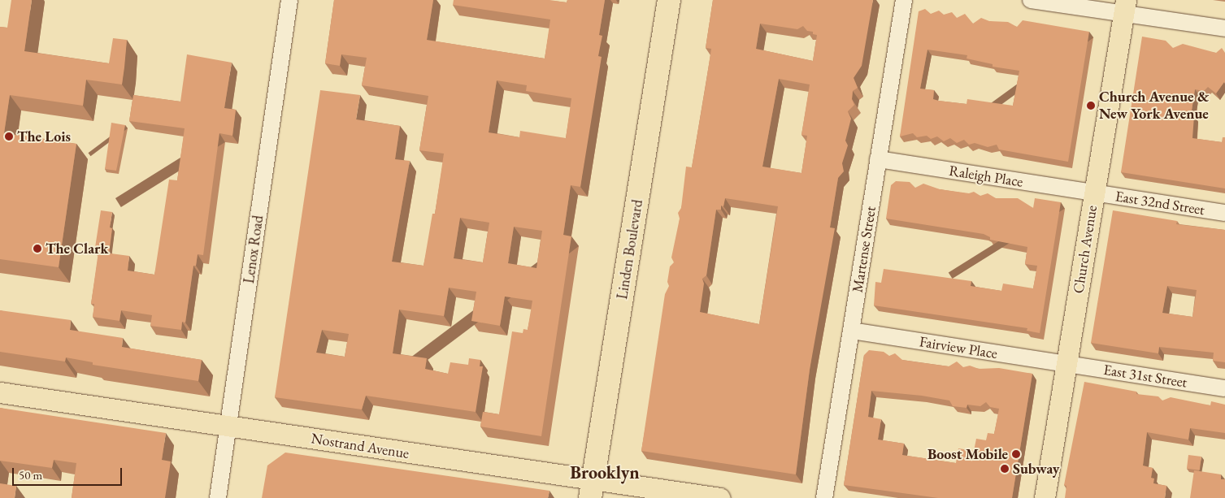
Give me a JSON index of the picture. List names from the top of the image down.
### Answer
{
  "streets": {
    "highway": ["Linden Boulevard"],
    "main road": ["Church Avenue", "Nostrand Avenue"],
    "street": [
      "Raleigh Place",
      "East 32nd Street",
      "Lenox Road",
      "Martense Street",
      "Fairview Place",
      "East 31st Street"
    ]
  },
  "crossings": [
    ["Raleigh Place", "East 32nd Street"],
    ["Raleigh Place", "Martense Street"],
    ["Raleigh Place", "Church Avenue"],
    ["East 32nd Street", "Church Avenue"],
    ["Lenox Road", "Nostrand Avenue"],
    ["Linden Boulevard", "Nostrand Avenue"],
    ["Martense Street", "Fairview Place"],
    ["Church Avenue", "Fairview Place"],
    ["Church Avenue", "East 31st Street"],
    ["Fairview Place", "East 31st Street"]
  ],
  "districts": ["Brooklyn"],
  "places": [
    "Church Avenue & New York Avenue",
    "The Lois",
    "The Clark",
    "Boost Mobile",
    "Subway"
  ],
  "scale_bar": "50 m"
}
